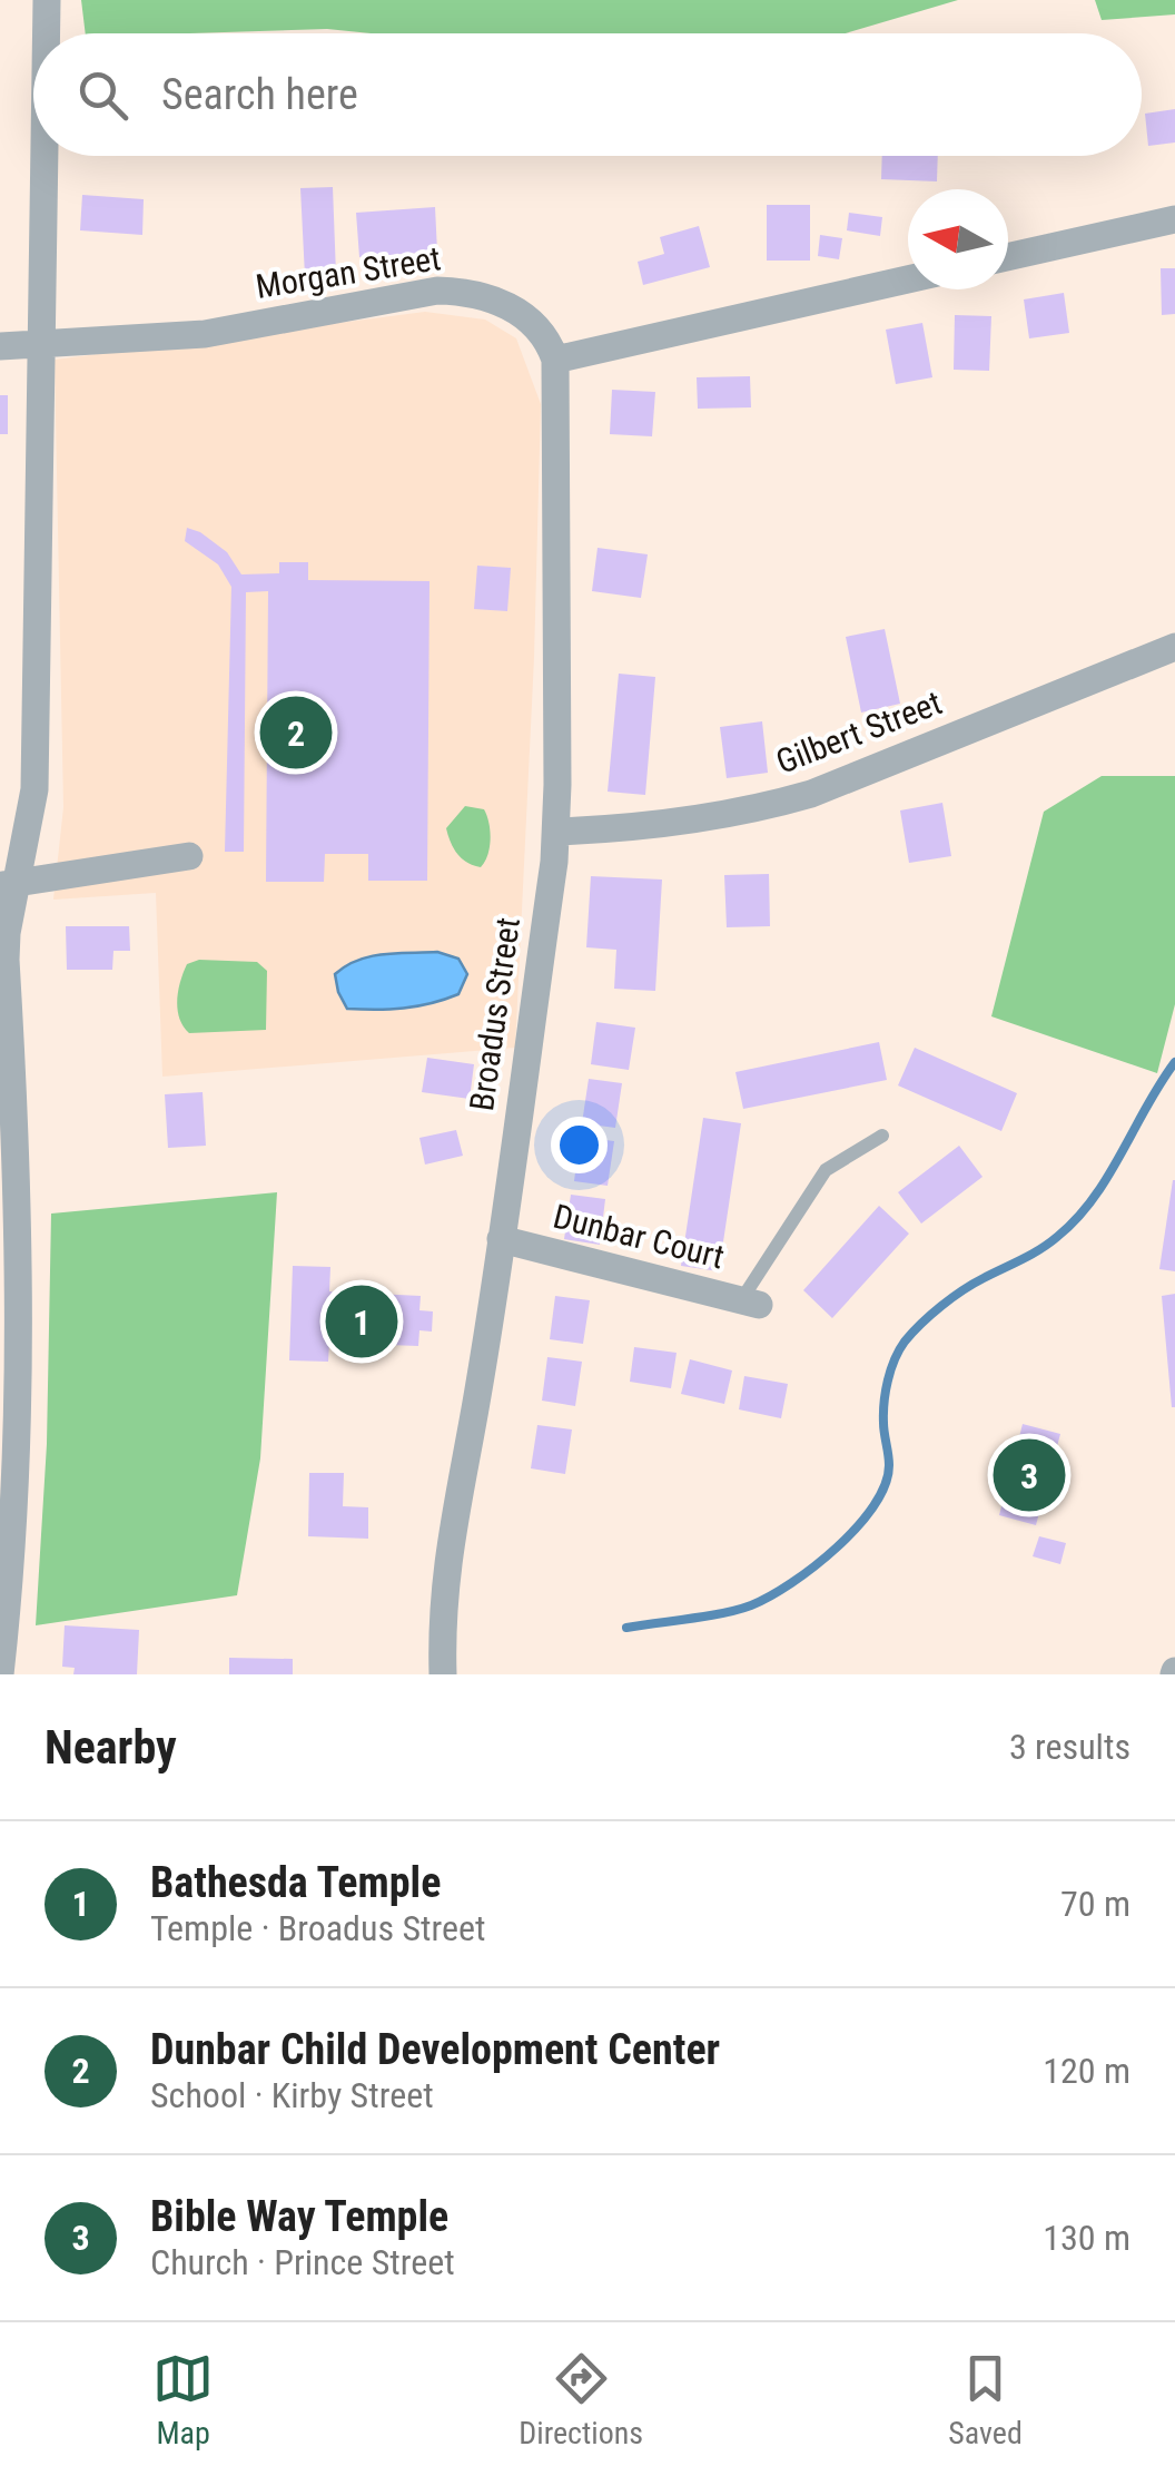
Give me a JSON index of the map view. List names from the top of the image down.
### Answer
{
  "streets": {
    "street": [
      "Morgan Street",
      "Gilbert Street",
      "Broadus Street",
      "Dunbar Court"
    ]
  },
  "crossings": [
    ["Morgan Street", "Broadus Street"],
    ["Gilbert Street", "Broadus Street"],
    ["Broadus Street", "Dunbar Court"]
  ],
  "north": "left",
  "page": {
    "search": "Search here",
    "pins": ["2", "1", "3"],
    "heading": ["Nearby", "3 results"],
    "list": [
      {
        "mark": "1",
        "name": "Bathesda Temple",
        "note": "Temple · Broadus Street",
        "value": "70 m"
      },
      {
        "mark": "2",
        "name": "Dunbar Child Development Center",
        "note": "School · Kirby Street",
        "value": "120 m"
      },
      {
        "mark": "3",
        "name": "Bible Way Temple",
        "note": "Church · Prince Street",
        "value": "130 m"
      }
    ],
    "nav": ["Map", "Directions", "Saved"]
  }
}
